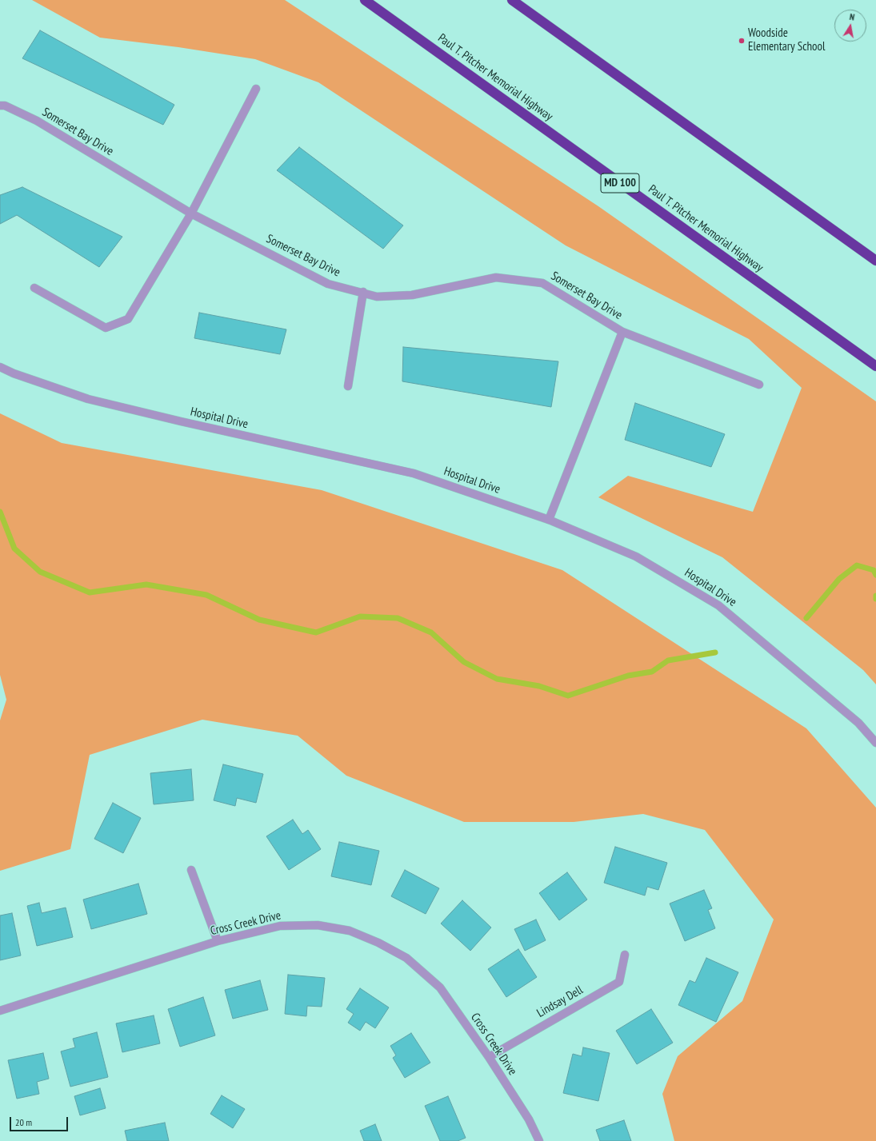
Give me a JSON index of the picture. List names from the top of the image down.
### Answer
{
  "streets": {
    "highway": ["Paul T. Pitcher Memorial Highway", "MD 100"],
    "street": [
      "Somerset Bay Drive",
      "Hospital Drive",
      "Cross Creek Drive",
      "Lindsay Dell"
    ]
  },
  "crossings": [
    ["Cross Creek Drive", "Lindsay Dell"]
  ],
  "places": ["Woodside Elementary School"],
  "scale_bar": "20 m",
  "north": "top"
}
